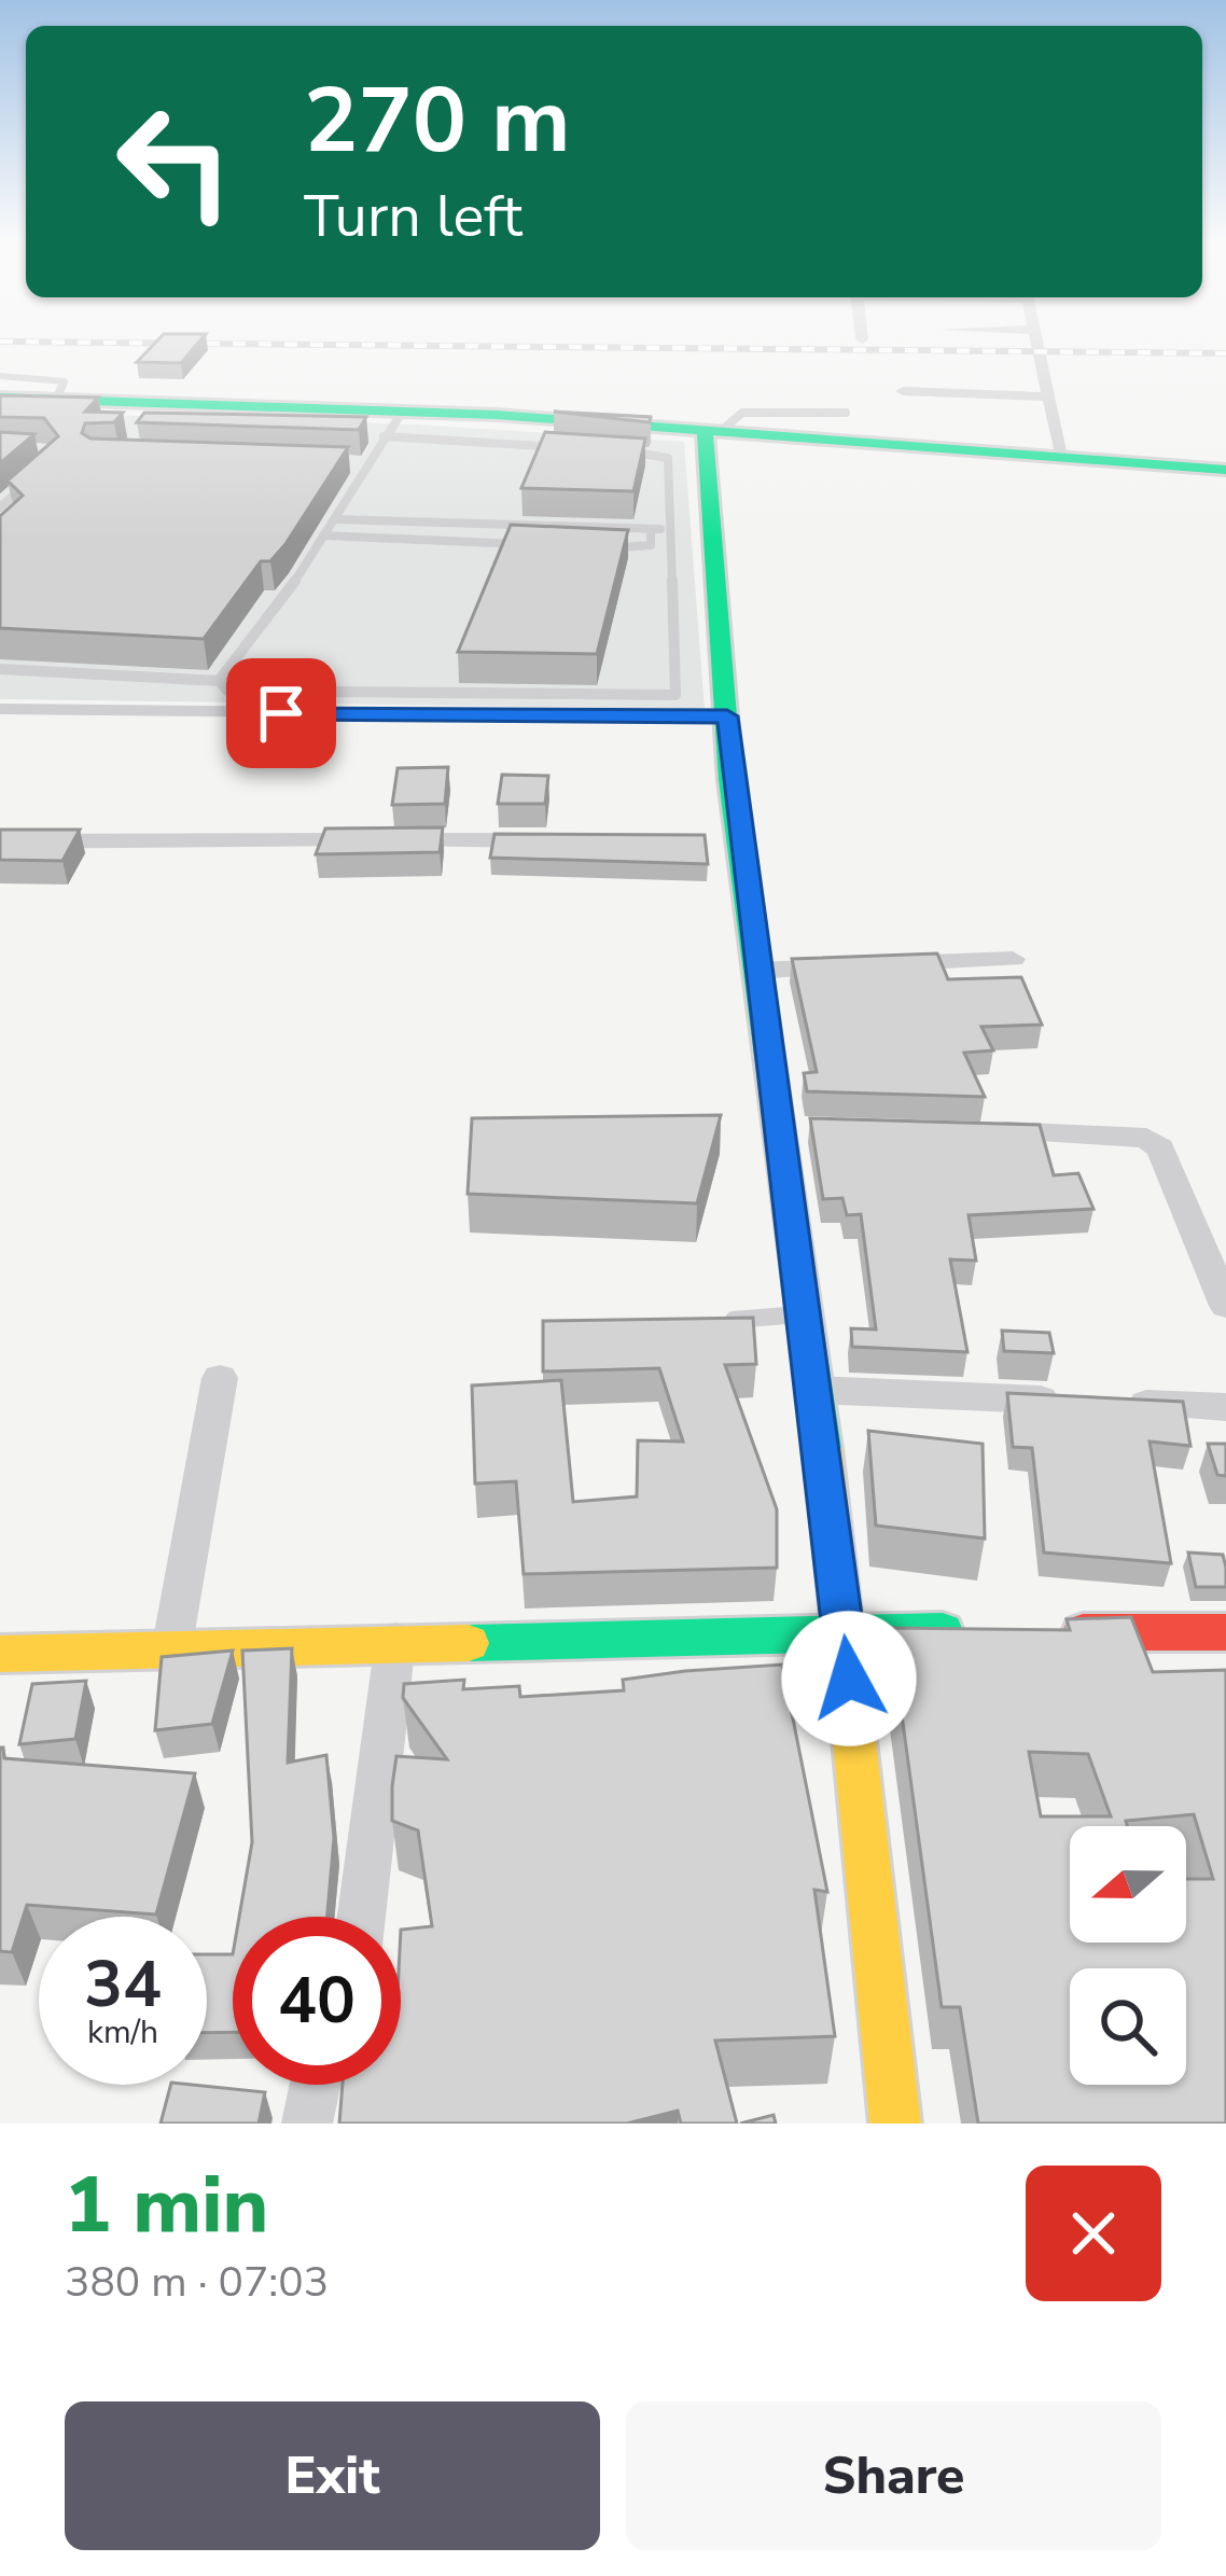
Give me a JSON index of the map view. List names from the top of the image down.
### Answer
{
  "north": "left",
  "page": {
    "turn": ["270 m", "Turn left"],
    "speed": "34 km/h",
    "limit": "40",
    "heading": ["1 min", "380 m · 07:03"],
    "buttons": ["Exit", "Share"]
  }
}
